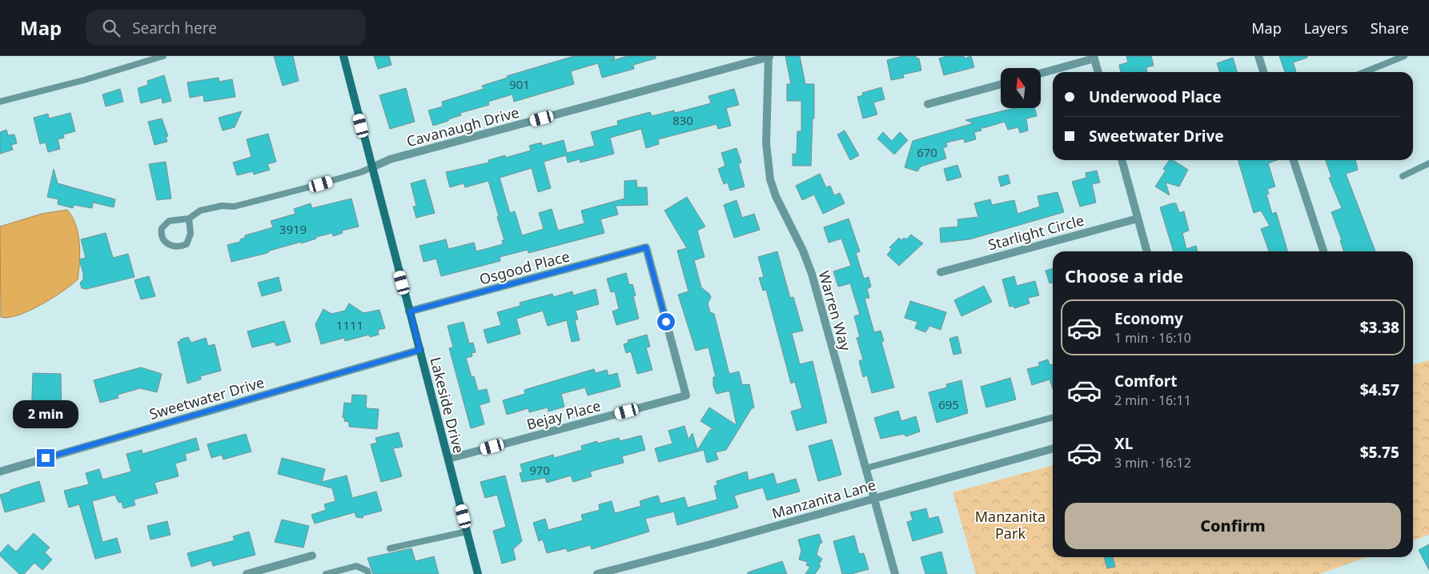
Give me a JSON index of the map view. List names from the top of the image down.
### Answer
{
  "streets": {
    "main road": ["Lakeside Drive"],
    "street": [
      "Cavanaugh Drive",
      "Starlight Circle",
      "Osgood Place",
      "Warren Way",
      "Sweetwater Drive",
      "Bejay Place",
      "Manzanita Lane"
    ]
  },
  "crossings": [
    ["Cavanaugh Drive", "Warren Way"],
    ["Cavanaugh Drive", "Lakeside Drive"],
    ["Osgood Place", "Lakeside Drive"],
    ["Osgood Place", "Bejay Place"],
    ["Warren Way", "Manzanita Lane"],
    ["Sweetwater Drive", "Lakeside Drive"],
    ["Lakeside Drive", "Bejay Place"]
  ],
  "parks": ["Manzanita Park"],
  "house_numbers": [
    "901",
    "830",
    "670",
    "3919",
    "1111",
    "695",
    "970"
  ],
  "north": "top",
  "page": {
    "header": "Map",
    "search": "Search here",
    "nav": ["Map", "Layers", "Share"],
    "banner": ["Underwood Place", "Sweetwater Drive"],
    "heading": "Choose a ride",
    "list": [
      {
        "name": "Economy",
        "note": "1 min · 16:10",
        "value": "$3.38"
      },
      {
        "name": "Comfort",
        "note": "2 min · 16:11",
        "value": "$4.57"
      },
      {
        "name": "XL",
        "note": "3 min · 16:12",
        "value": "$5.75"
      }
    ],
    "bubble": "2 min",
    "buttons": "Confirm"
  }
}
